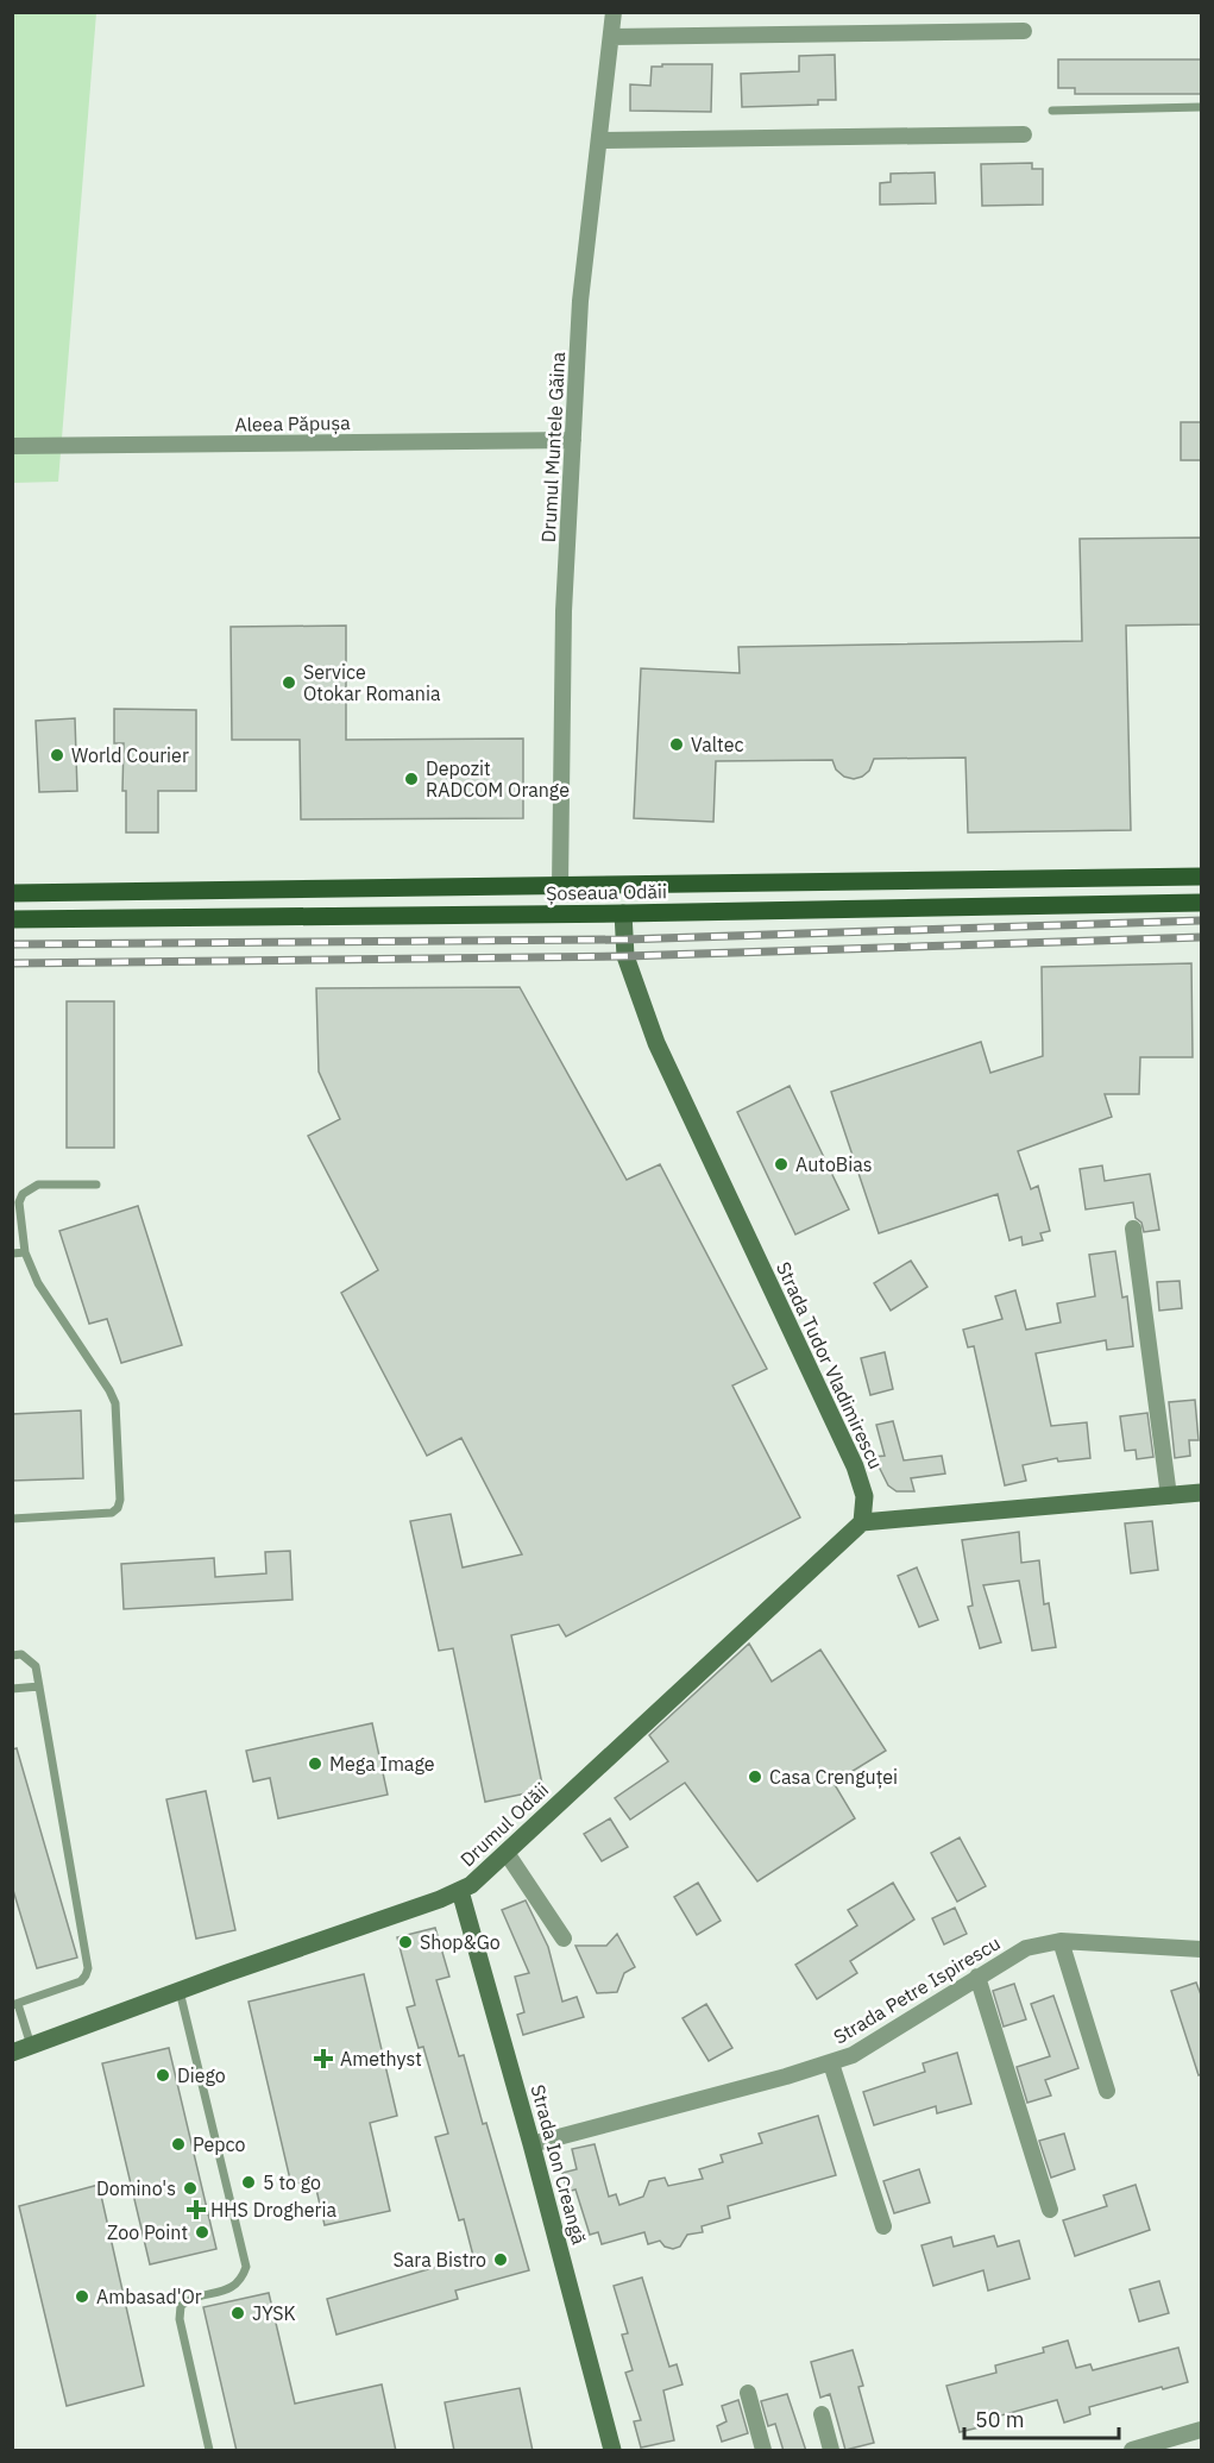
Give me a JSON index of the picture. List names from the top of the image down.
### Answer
{
  "streets": {
    "main road": ["Șoseaua Odăii"],
    "street": [
      "Aleea Păpușa",
      "Drumul Muntele Găina",
      "Strada Tudor Vladimirescu",
      "Drumul Odăii",
      "Strada Petre Ispirescu",
      "Strada Ion Creangă"
    ]
  },
  "crossings": [
    ["Aleea Păpușa", "Drumul Muntele Găina"],
    ["Drumul Muntele Găina", "Șoseaua Odăii"],
    ["Șoseaua Odăii", "Strada Tudor Vladimirescu"],
    ["Strada Tudor Vladimirescu", "Drumul Odăii"],
    ["Drumul Odăii", "Strada Ion Creangă"],
    ["Strada Petre Ispirescu", "Strada Ion Creangă"]
  ],
  "places": {
    "other": [
      "Service Otokar Romania",
      "Valtec",
      "World Courier",
      "Depozit RADCOM Orange",
      "AutoBias",
      "Mega Image",
      "Casa Crenguței",
      "Shop&Go",
      "Diego",
      "Pepco",
      "5 to go",
      "Domino's",
      "Zoo Point",
      "Sara Bistro",
      "Ambasad'Or",
      "JYSK"
    ],
    "health": ["Amethyst", "HHS Drogheria"]
  },
  "scale_bar": "50 m"
}
